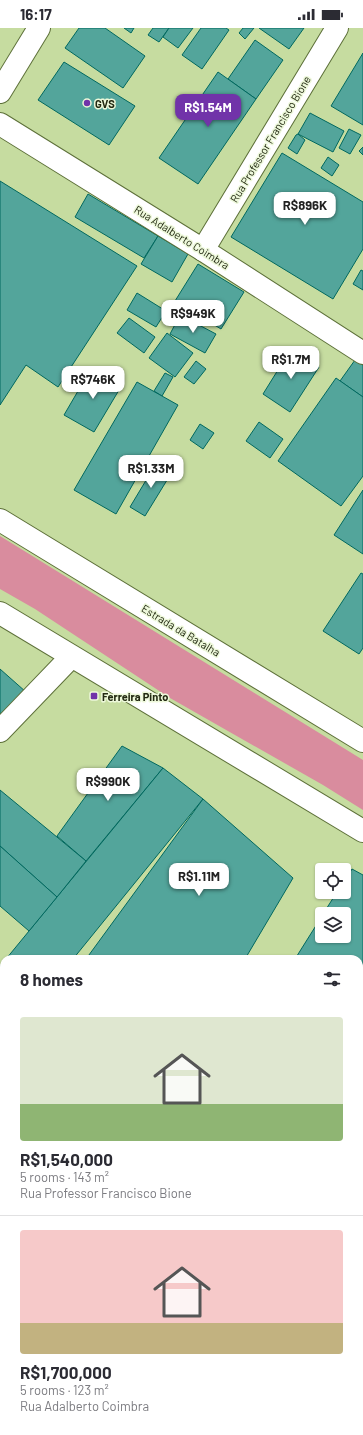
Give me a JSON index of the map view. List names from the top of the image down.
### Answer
{
  "streets": {
    "main road": ["Rua Professor Francisco Bione", "Rua Adalberto Coimbra", "Estrada da Batalha"]
  },
  "crossings": [
    ["Rua Professor Francisco Bione", "Rua Adalberto Coimbra"]
  ],
  "places": {
    "other": ["GVS"],
    "transit": ["Ferreira Pinto"]
  },
  "page": {
    "status": "16:17",
    "price": [
      "R$1.54M",
      "R$896K",
      "R$949K",
      "R$1.7M",
      "R$746K",
      "R$1.33M",
      "R$990K",
      "R$1.11M"
    ],
    "heading": "8 homes",
    "list": [
      {
        "name": "R$1,540,000",
        "note": "5 rooms · 143 m² · Rua Professor Francisco Bione"
      },
      {
        "name": "R$1,700,000",
        "note": "5 rooms · 123 m² · Rua Adalberto Coimbra"
      }
    ]
  }
}
